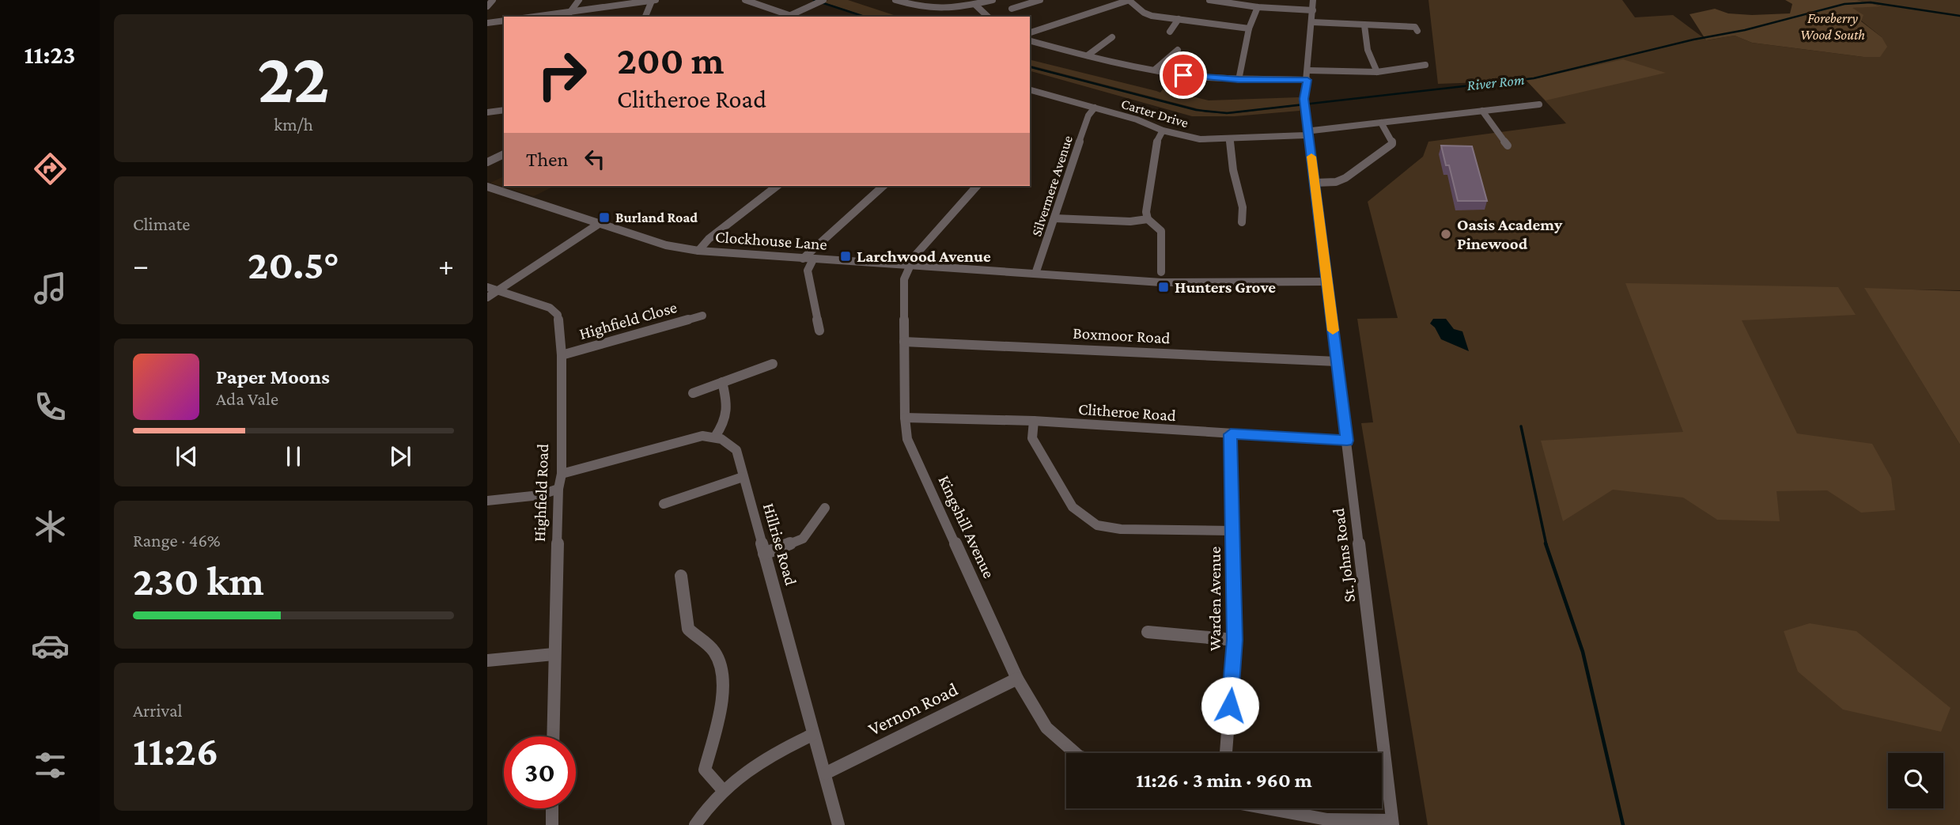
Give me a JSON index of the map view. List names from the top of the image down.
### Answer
{
  "streets": {
    "street": [
      "Carter Drive",
      "Silvermere Avenue",
      "Clockhouse Lane",
      "Highfield Close",
      "Boxmoor Road",
      "Clitheroe Road",
      "Highfield Road",
      "Kingshill Avenue",
      "Hillrise Road",
      "St. Johns Road",
      "Warden Avenue",
      "Vernon Road"
    ]
  },
  "crossings": [
    ["Carter Drive", "Silvermere Avenue"],
    ["Carter Drive", "St. Johns Road"],
    ["Silvermere Avenue", "Clockhouse Lane"],
    ["Clockhouse Lane", "Kingshill Avenue"],
    ["Clockhouse Lane", "St. Johns Road"],
    ["Highfield Close", "Highfield Road"],
    ["Boxmoor Road", "Kingshill Avenue"],
    ["Boxmoor Road", "St. Johns Road"],
    ["Clitheroe Road", "Kingshill Avenue"],
    ["Clitheroe Road", "St. Johns Road"],
    ["Clitheroe Road", "Warden Avenue"],
    ["Kingshill Avenue", "Vernon Road"],
    ["Hillrise Road", "Vernon Road"]
  ],
  "water": ["River Rom"],
  "parks": ["Foreberry Wood South"],
  "places": {
    "transit": ["Burland Road", "Larchwood Avenue", "Hunters Grove"],
    "other": ["Oasis Academy Pinewood"]
  },
  "page": {
    "tabs": "11:23",
    "tile": [
      ["22", "km/h"],
      "Climate",
      ["Range · 46%", "230 km"],
      ["Arrival", "11:26"]
    ],
    "turn": ["200 m", "Clitheroe Road"],
    "then": "Then",
    "heat": ["−", "20.5°", "+"],
    "song": ["Paper Moons", "Ada Vale"],
    "limit": "30",
    "trip": "11:26 · 3 min · 960 m"
  }
}
